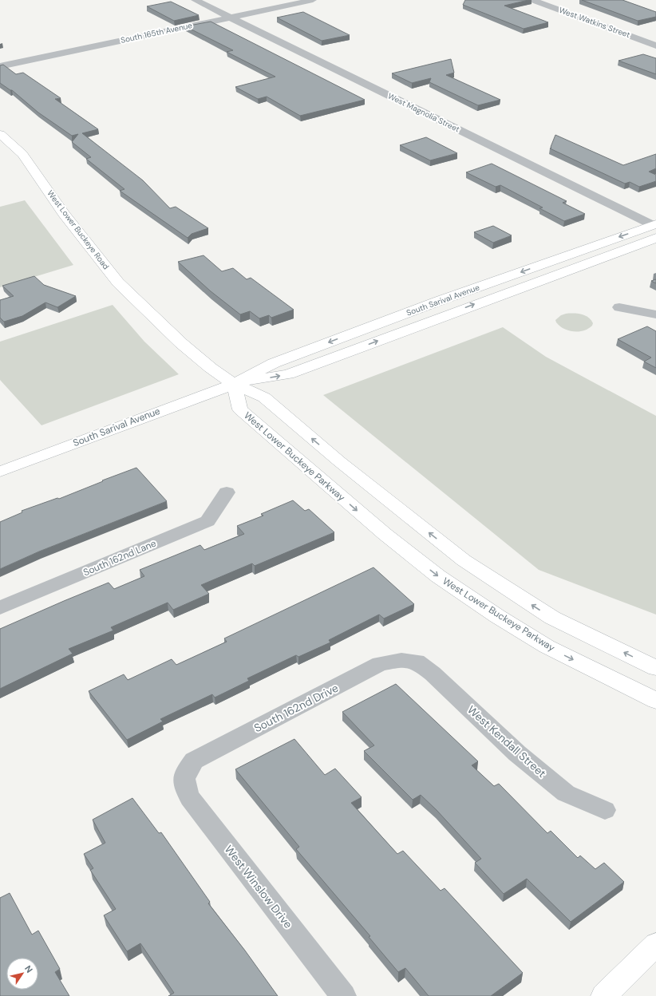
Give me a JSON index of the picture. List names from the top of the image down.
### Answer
{
  "streets": {
    "main road": ["West Lower Buckeye Road", "South Sarival Avenue", "West Lower Buckeye Parkway"],
    "street": [
      "West Watkins Street",
      "South 165th Avenue",
      "West Magnolia Street",
      "South 162nd Lane",
      "South 162nd Drive",
      "West Kendall Street",
      "West Winslow Drive"
    ]
  },
  "crossings": [
    ["South 165th Avenue", "West Magnolia Street"],
    ["West Magnolia Street", "South Sarival Avenue"],
    ["West Lower Buckeye Road", "South Sarival Avenue"],
    ["West Lower Buckeye Road", "West Lower Buckeye Parkway"],
    ["South Sarival Avenue", "West Lower Buckeye Parkway"],
    ["South 162nd Drive", "West Kendall Street"],
    ["South 162nd Drive", "West Winslow Drive"]
  ],
  "north": "top right"
}
